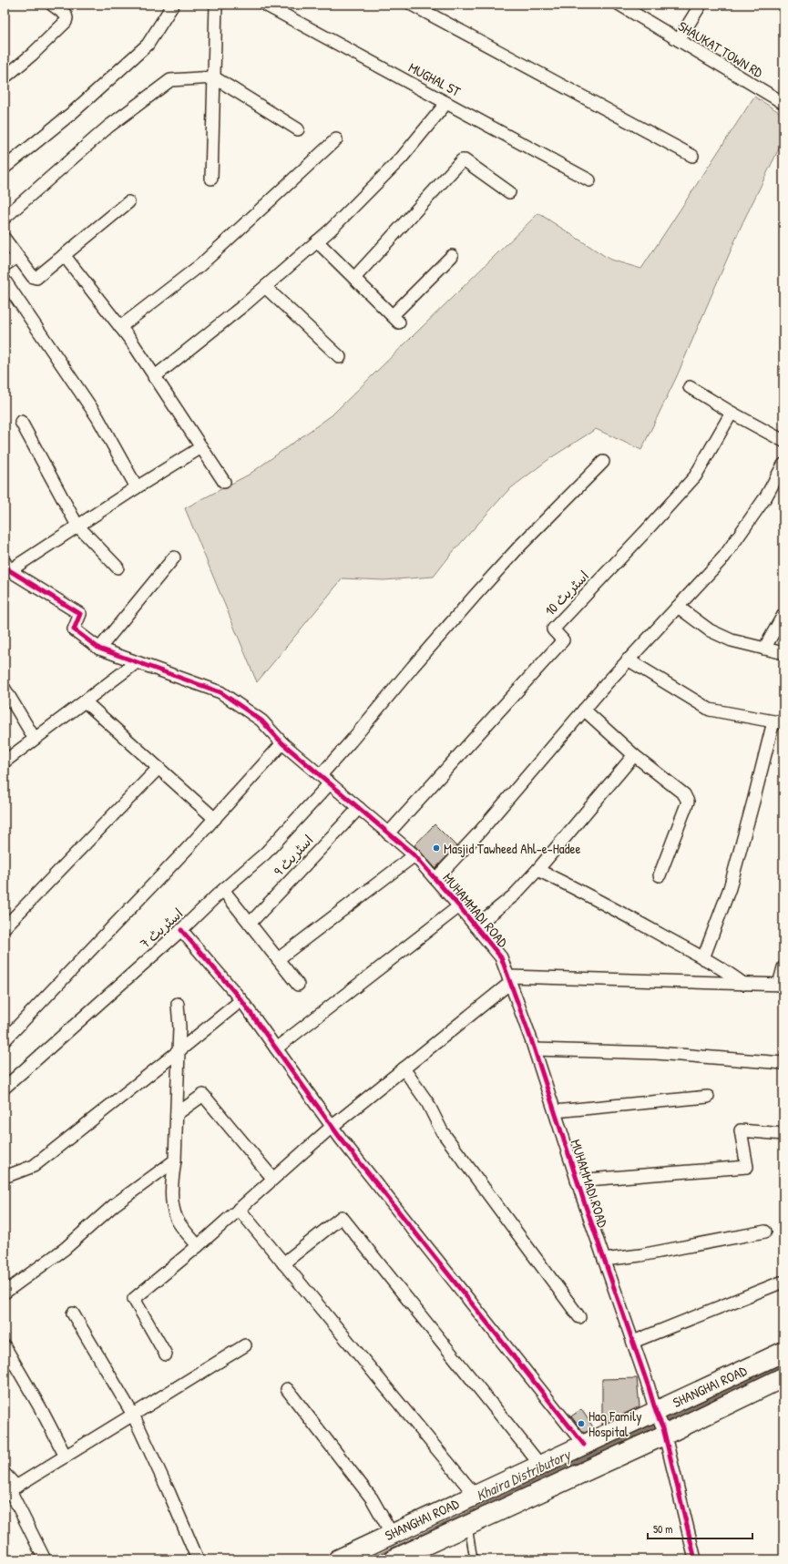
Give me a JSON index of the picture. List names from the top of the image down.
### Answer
{
  "streets": {
    "main road": ["SHANGHAI ROAD"],
    "street": [
      "SHAUKAT TOWN RD",
      "MUGHAL ST",
      "اسٹریٹ 10",
      "اسٹریٹ 9",
      "MUHAMMADI ROAD",
      "اسٹریٹ 7"
    ]
  },
  "crossings": [
    ["اسٹریٹ 10", "MUHAMMADI ROAD"],
    ["اسٹریٹ 9", "MUHAMMADI ROAD"],
    ["MUHAMMADI ROAD", "اسٹریٹ 7"],
    ["MUHAMMADI ROAD", "SHANGHAI ROAD"]
  ],
  "water": ["Khaira Distributory"],
  "places": ["Masjid Tawheed Ahl-e-Hadee", "Haq Family Hospital"],
  "scale_bar": "50 m"
}
